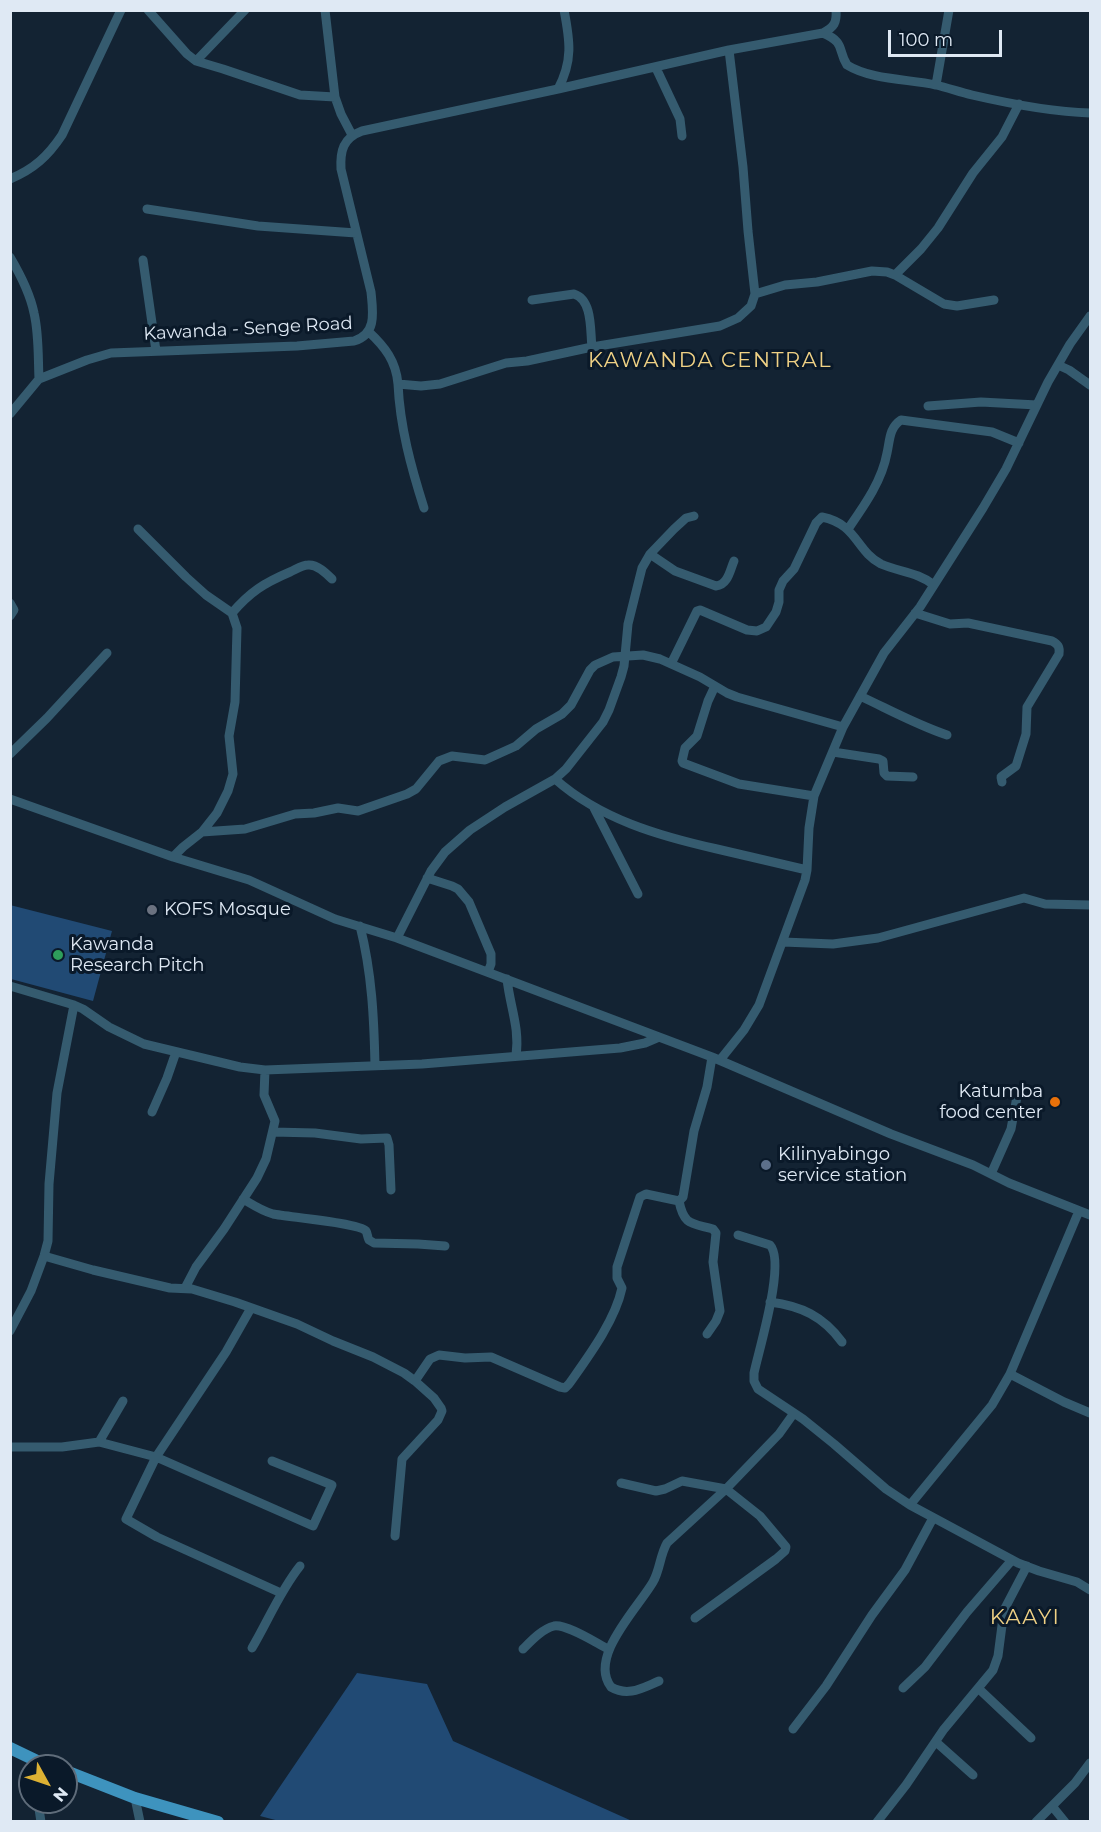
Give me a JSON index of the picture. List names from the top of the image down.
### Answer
{
  "streets": {
    "street": ["Kawanda - Senge Road"]
  },
  "districts": ["KAWANDA CENTRAL", "KAAYI"],
  "places": [
    "KOFS Mosque",
    "Kawanda Research Pitch",
    "Katumba food center",
    "Kilinyabingo service station"
  ],
  "scale_bar": "100 m",
  "north": "bottom right"
}
